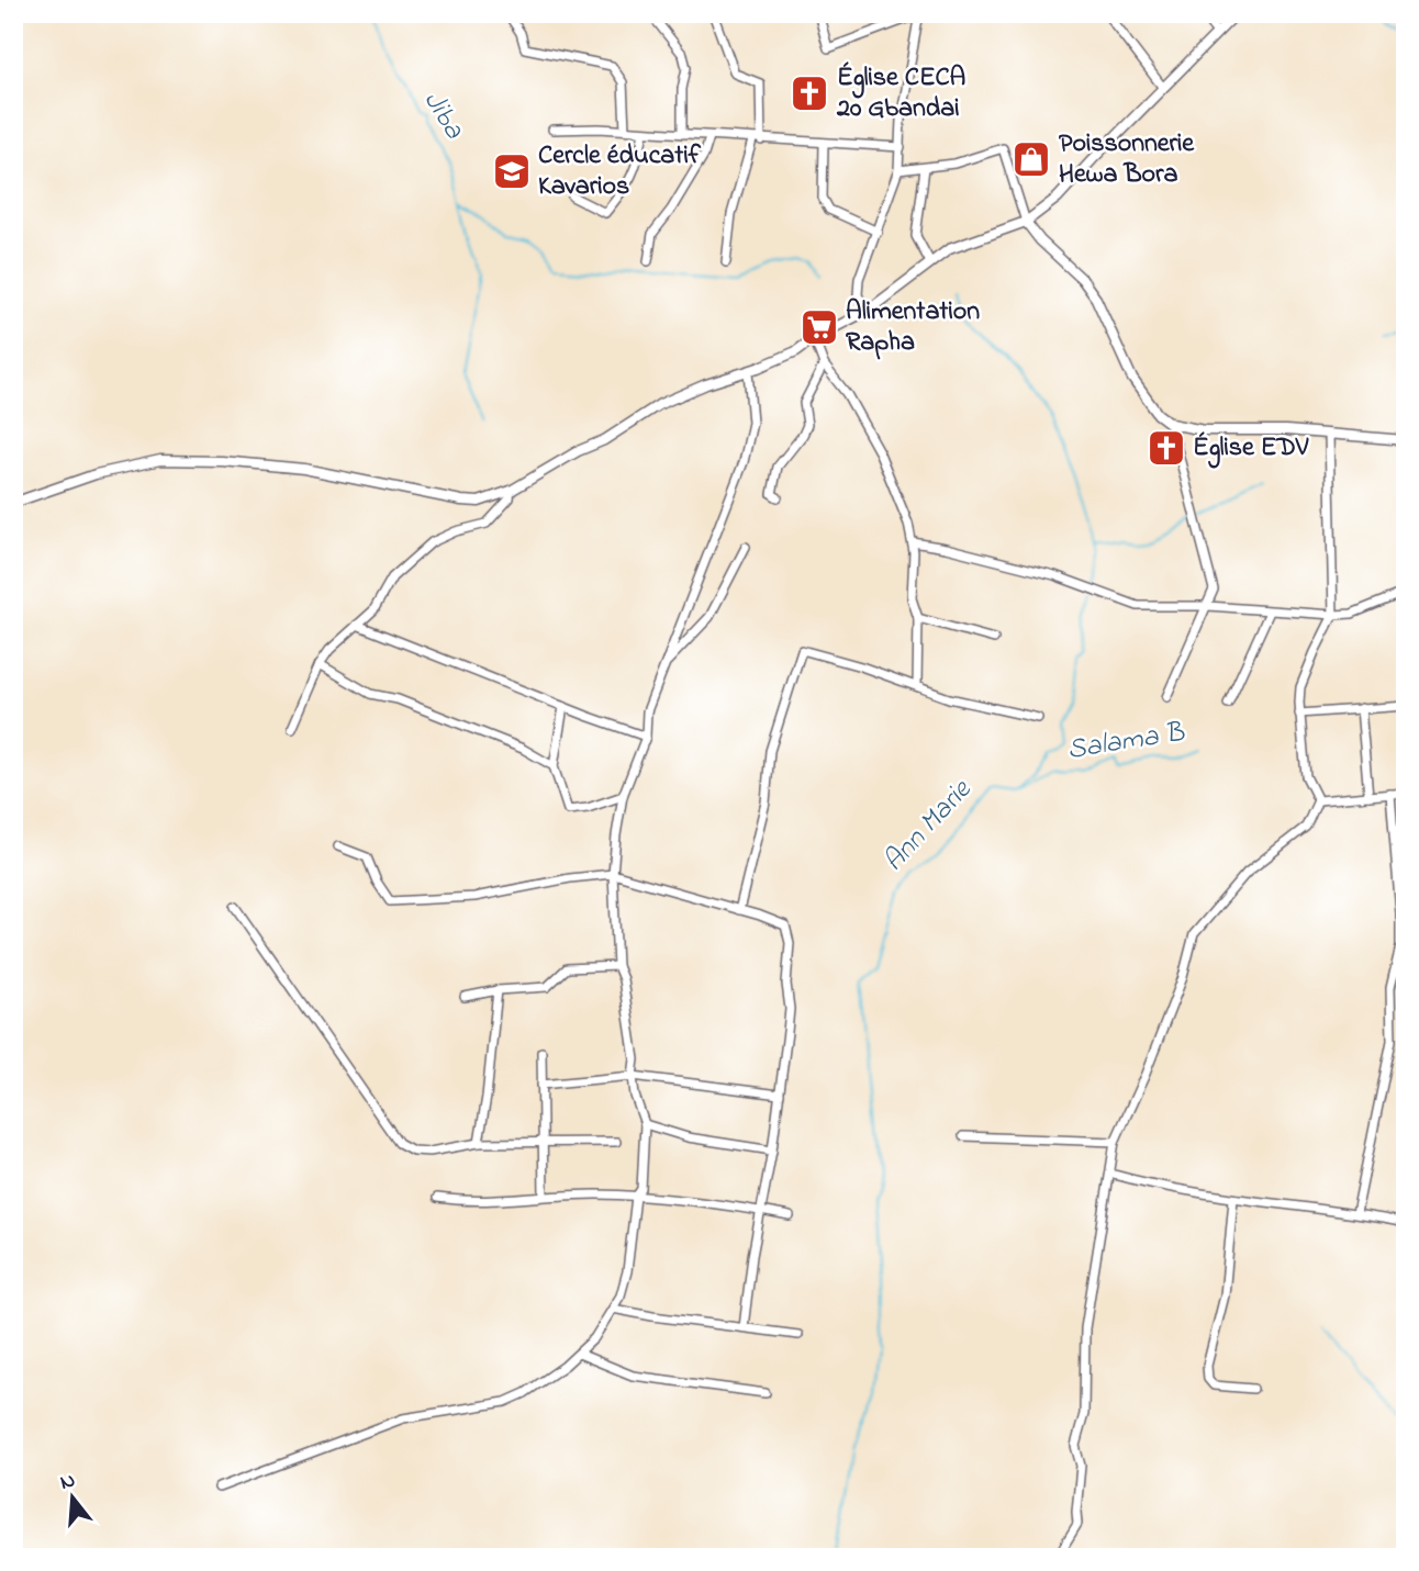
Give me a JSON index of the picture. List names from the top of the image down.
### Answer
{
  "water": ["Jiba", "Salama B", "Ann Marie"],
  "places": {
    "church": ["Église CECA 20 Gbandai", "Église EDV"],
    "shop": ["Poissonnerie Hewa Bora"],
    "school or university": ["Cercle éducatif Kavarios"],
    "supermarket": ["Alimentation Rapha"]
  },
  "north": "top"
}
